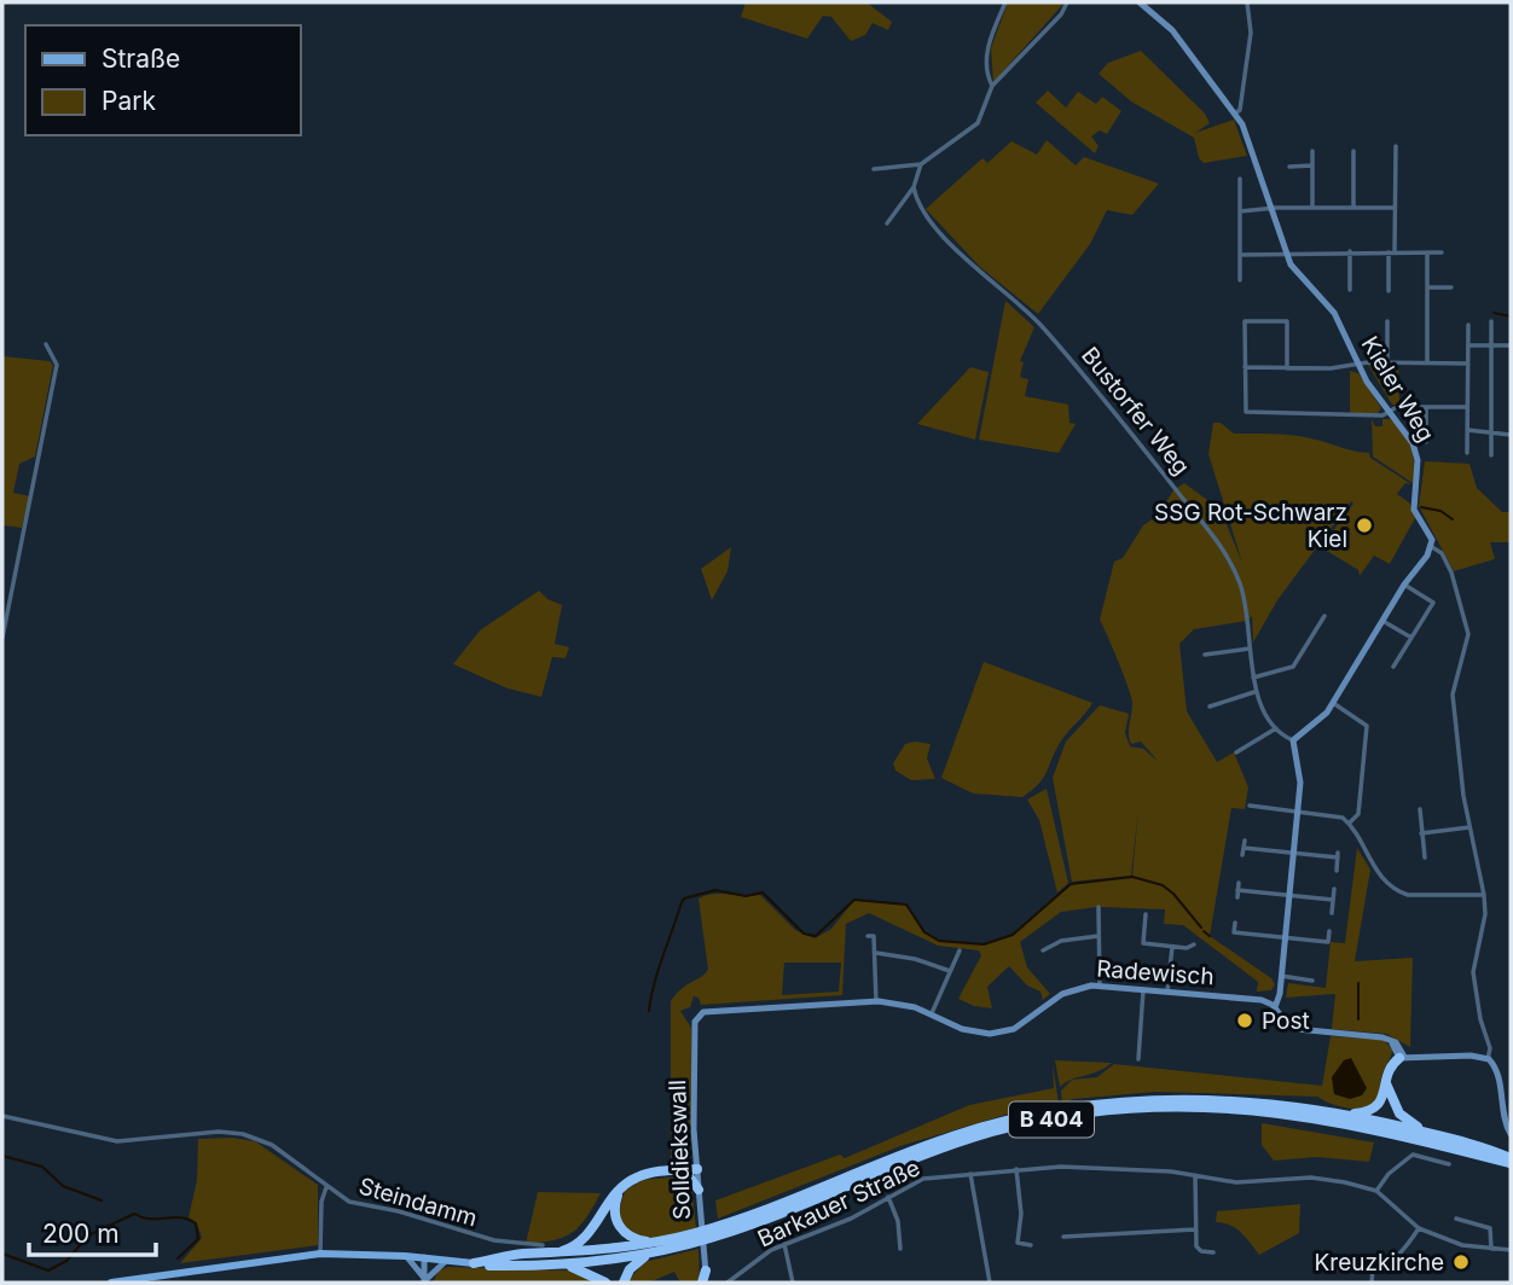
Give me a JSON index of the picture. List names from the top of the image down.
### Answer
{
  "streets": {
    "highway": ["B 404"],
    "street": [
      "Kieler Weg",
      "Bustorfer Weg",
      "Radewisch",
      "Solldiekswall",
      "Steindamm",
      "Barkauer Straße"
    ]
  },
  "crossings": [
    ["Radewisch", "Solldiekswall"],
    ["B 404", "Steindamm"]
  ],
  "places": ["SSG Rot-Schwarz Kiel", "Post", "Kreuzkirche"],
  "legend": ["Straße", "Park"],
  "scale_bar": "200 m"
}
